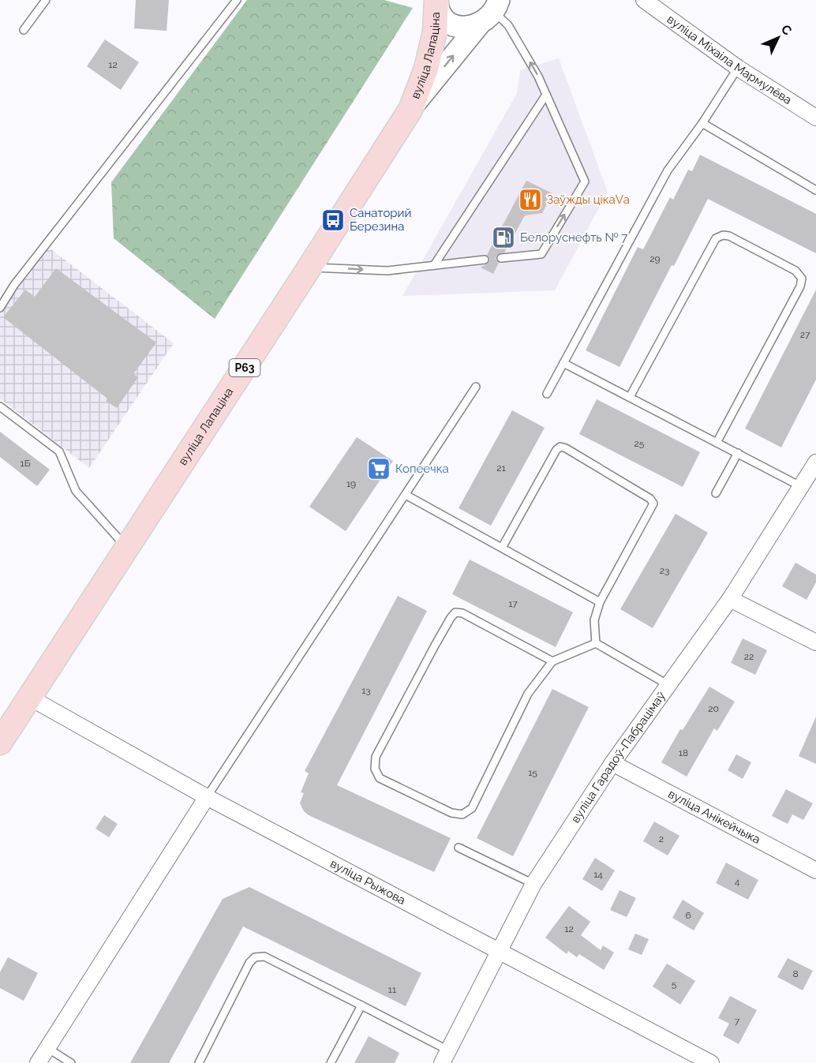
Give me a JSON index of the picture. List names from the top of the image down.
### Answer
{
  "streets": {
    "main road": ["вуліца Лапаціна", "Р63"],
    "street": [
      "вуліца Міхаіла Мармулёва",
      "вуліца Гарадоў-Пабрацімаў",
      "вуліца Анікейчыка",
      "вуліца Рыжова"
    ]
  },
  "crossings": [
    ["вуліца Лапаціна", "вуліца Рыжова"],
    ["вуліца Гарадоў-Пабрацімаў", "вуліца Анікейчыка"],
    ["вуліца Гарадоў-Пабрацімаў", "вуліца Рыжова"]
  ],
  "places": {
    "restaurant": ["Заўжды цікаVа"],
    "bus stop": ["Санаторий Березина"],
    "fuel station": ["Белоруснефть № 7"],
    "supermarket": ["Копеечка"]
  },
  "house_numbers": [
    "12",
    "29",
    "27",
    "25",
    "1Б",
    "21",
    "19",
    "23",
    "17",
    "22",
    "13",
    "20",
    "18",
    "15",
    "2",
    "14",
    "4",
    "6",
    "12",
    "8",
    "5",
    "11",
    "7"
  ],
  "north": "top right"
}
